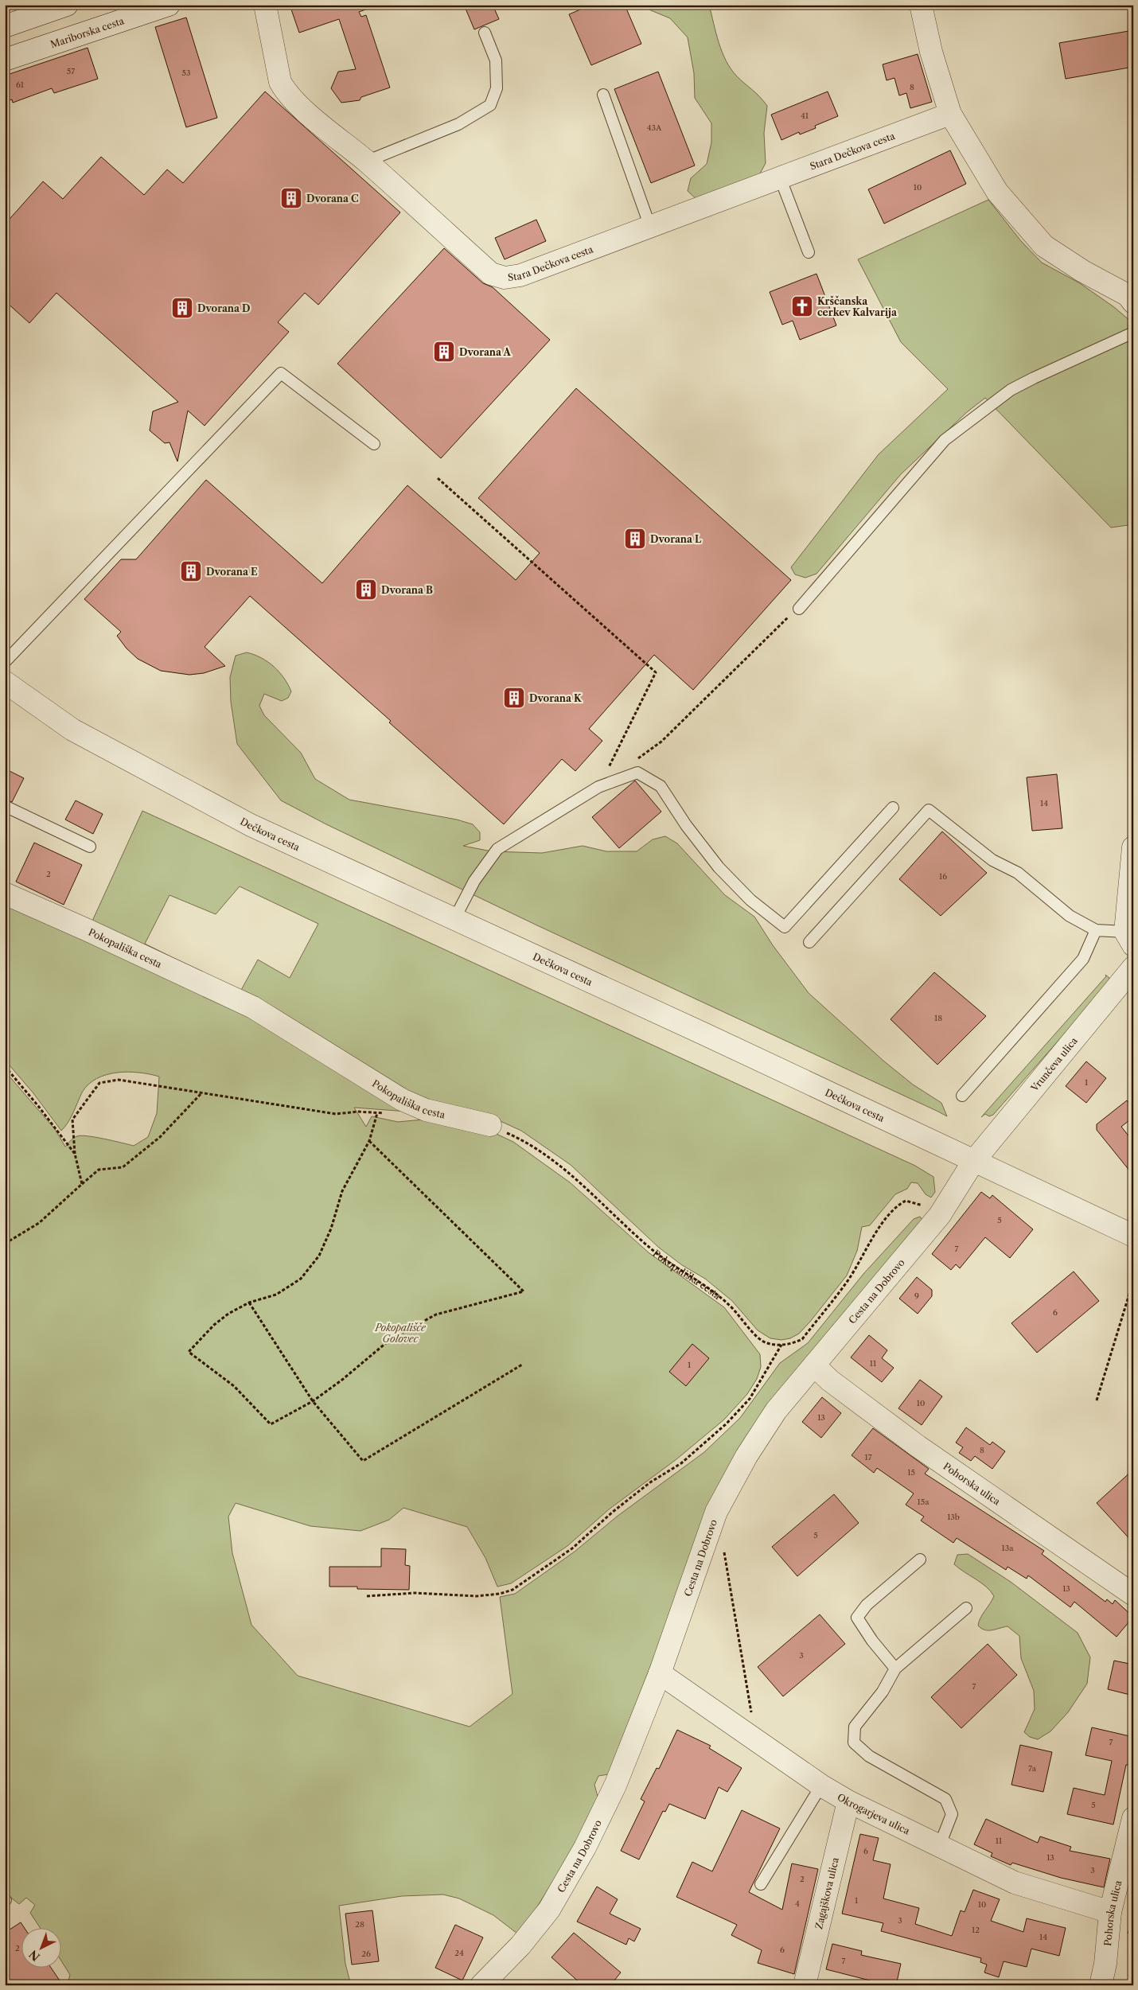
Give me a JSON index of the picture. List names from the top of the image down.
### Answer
{
  "streets": {
    "street": [
      "Mariborska cesta",
      "Stara Dečkova cesta",
      "Dečkova cesta",
      "Pokopališka cesta",
      "Vrunčeva ulica",
      "Cesta na Dobrovo",
      "Pohorska ulica",
      "Okrogarjeva ulica",
      "Zagajškova ulica"
    ]
  },
  "crossings": [
    ["Dečkova cesta", "Vrunčeva ulica"],
    ["Dečkova cesta", "Cesta na Dobrovo"],
    ["Vrunčeva ulica", "Cesta na Dobrovo"],
    ["Cesta na Dobrovo", "Pohorska ulica"],
    ["Cesta na Dobrovo", "Okrogarjeva ulica"],
    ["Pohorska ulica", "Okrogarjeva ulica"],
    ["Okrogarjeva ulica", "Zagajškova ulica"]
  ],
  "parks": ["Pokopališče Golovec"],
  "places": {
    "building": [
      "Dvorana C",
      "Dvorana D",
      "Dvorana A",
      "Dvorana L",
      "Dvorana E",
      "Dvorana B",
      "Dvorana K"
    ],
    "church": ["Krščanska cerkev Kalvarija"]
  },
  "house_numbers": [
    "57",
    "53",
    "61",
    "8",
    "41",
    "43A",
    "10",
    "14",
    "2",
    "16",
    "18",
    "1",
    "5",
    "7",
    "9",
    "6",
    "11",
    "1",
    "10",
    "13",
    "8",
    "17",
    "15",
    "15a",
    "13b",
    "5",
    "13a",
    "13",
    "3",
    "7",
    "7",
    "7a",
    "5",
    "11",
    "6",
    "13",
    "3",
    "2",
    "1",
    "4",
    "10",
    "3",
    "28",
    "12",
    "14",
    "2",
    "6",
    "24",
    "26",
    "7"
  ],
  "north": "bottom left"
}
